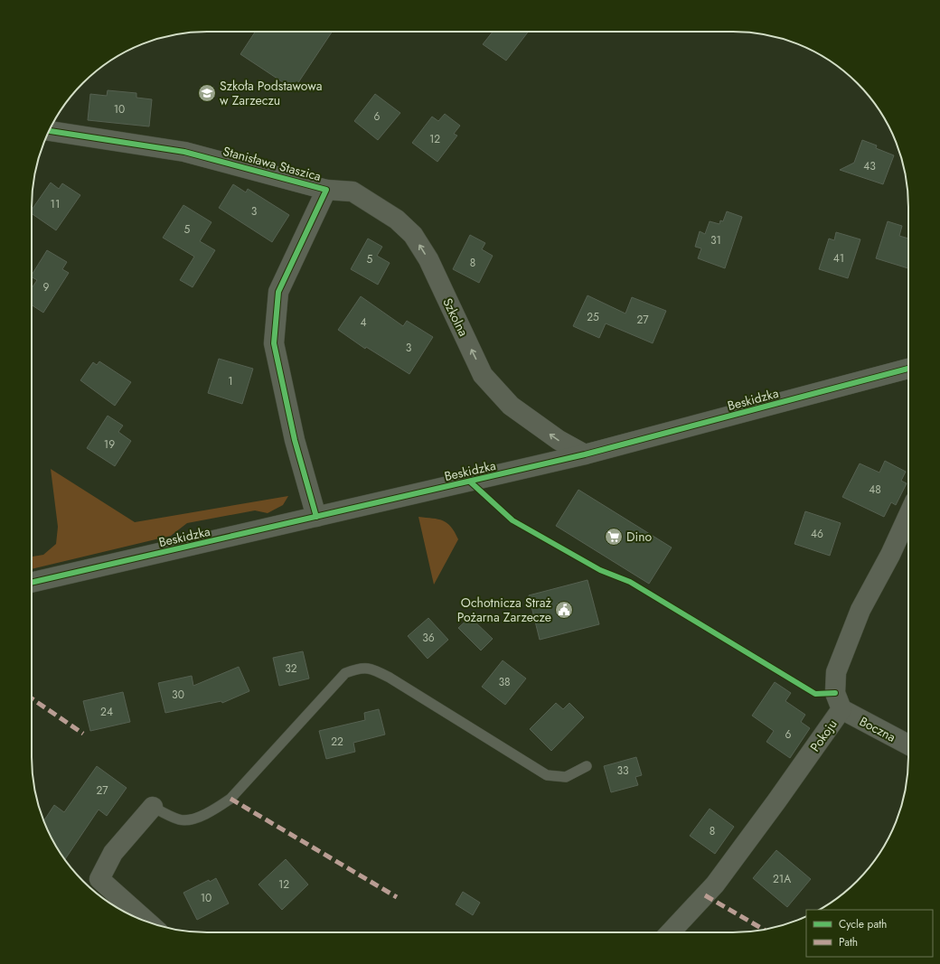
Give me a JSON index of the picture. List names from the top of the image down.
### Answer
{
  "streets": {
    "street": [
      "Stanisława Staszica",
      "Szkolna",
      "Beskidzka",
      "Boczna",
      "Pokoju"
    ]
  },
  "crossings": [
    ["Stanisława Staszica", "Szkolna"],
    ["Stanisława Staszica", "Beskidzka"],
    ["Szkolna", "Beskidzka"],
    ["Boczna", "Pokoju"]
  ],
  "one_way": ["Szkolna"],
  "places": {
    "school or university": ["Szkoła Podstawowa w Zarzeczu"],
    "supermarket": ["Dino"],
    "public building": ["Ochotnicza Straż Pożarna Zarzecze"]
  },
  "house_numbers": [
    "10",
    "6",
    "12",
    "43",
    "11",
    "3",
    "5",
    "31",
    "41",
    "5",
    "8",
    "9",
    "25",
    "27",
    "4",
    "3",
    "1",
    "19",
    "48",
    "46",
    "36",
    "32",
    "38",
    "30",
    "24",
    "6",
    "22",
    "33",
    "27",
    "8",
    "21A",
    "12",
    "10"
  ],
  "legend": ["Cycle path", "Path"]
}
